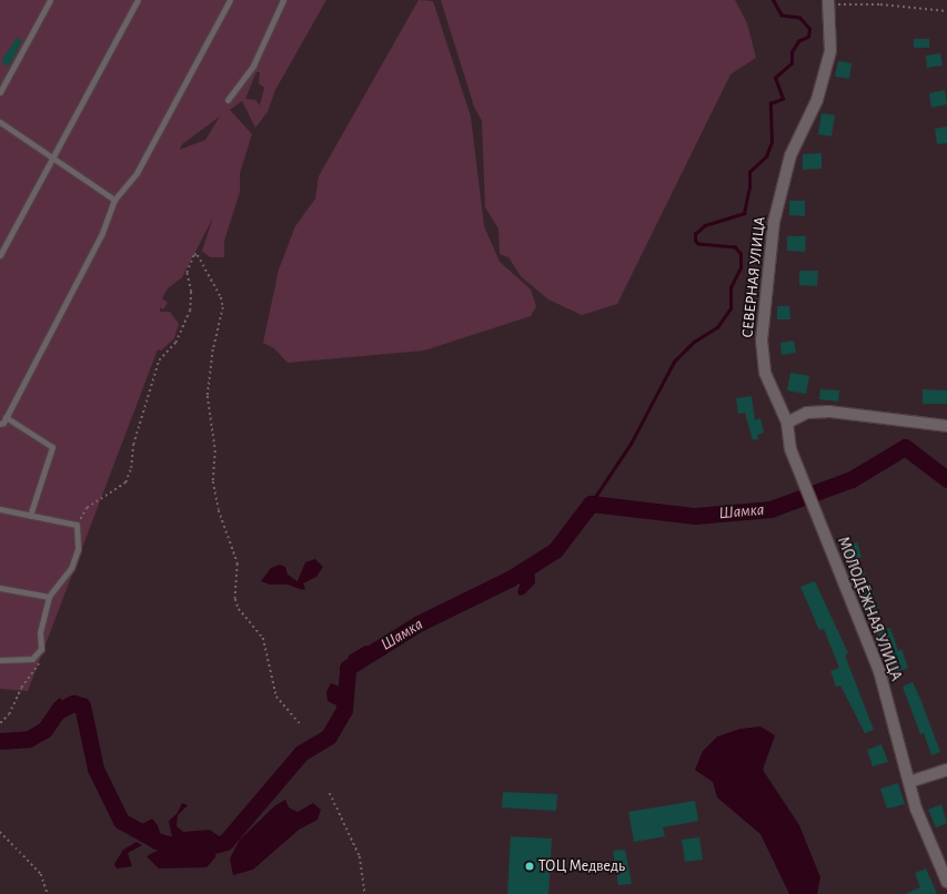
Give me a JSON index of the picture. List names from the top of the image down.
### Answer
{
  "streets": {
    "street": ["СЕВЕРНАЯ УЛИЦА", "МОЛОДЁЖНАЯ УЛИЦА"]
  },
  "crossings": [
    ["СЕВЕРНАЯ УЛИЦА", "МОЛОДЁЖНАЯ УЛИЦА"]
  ],
  "water": ["Шамка"],
  "places": ["ТОЦ Медведь"]
}
